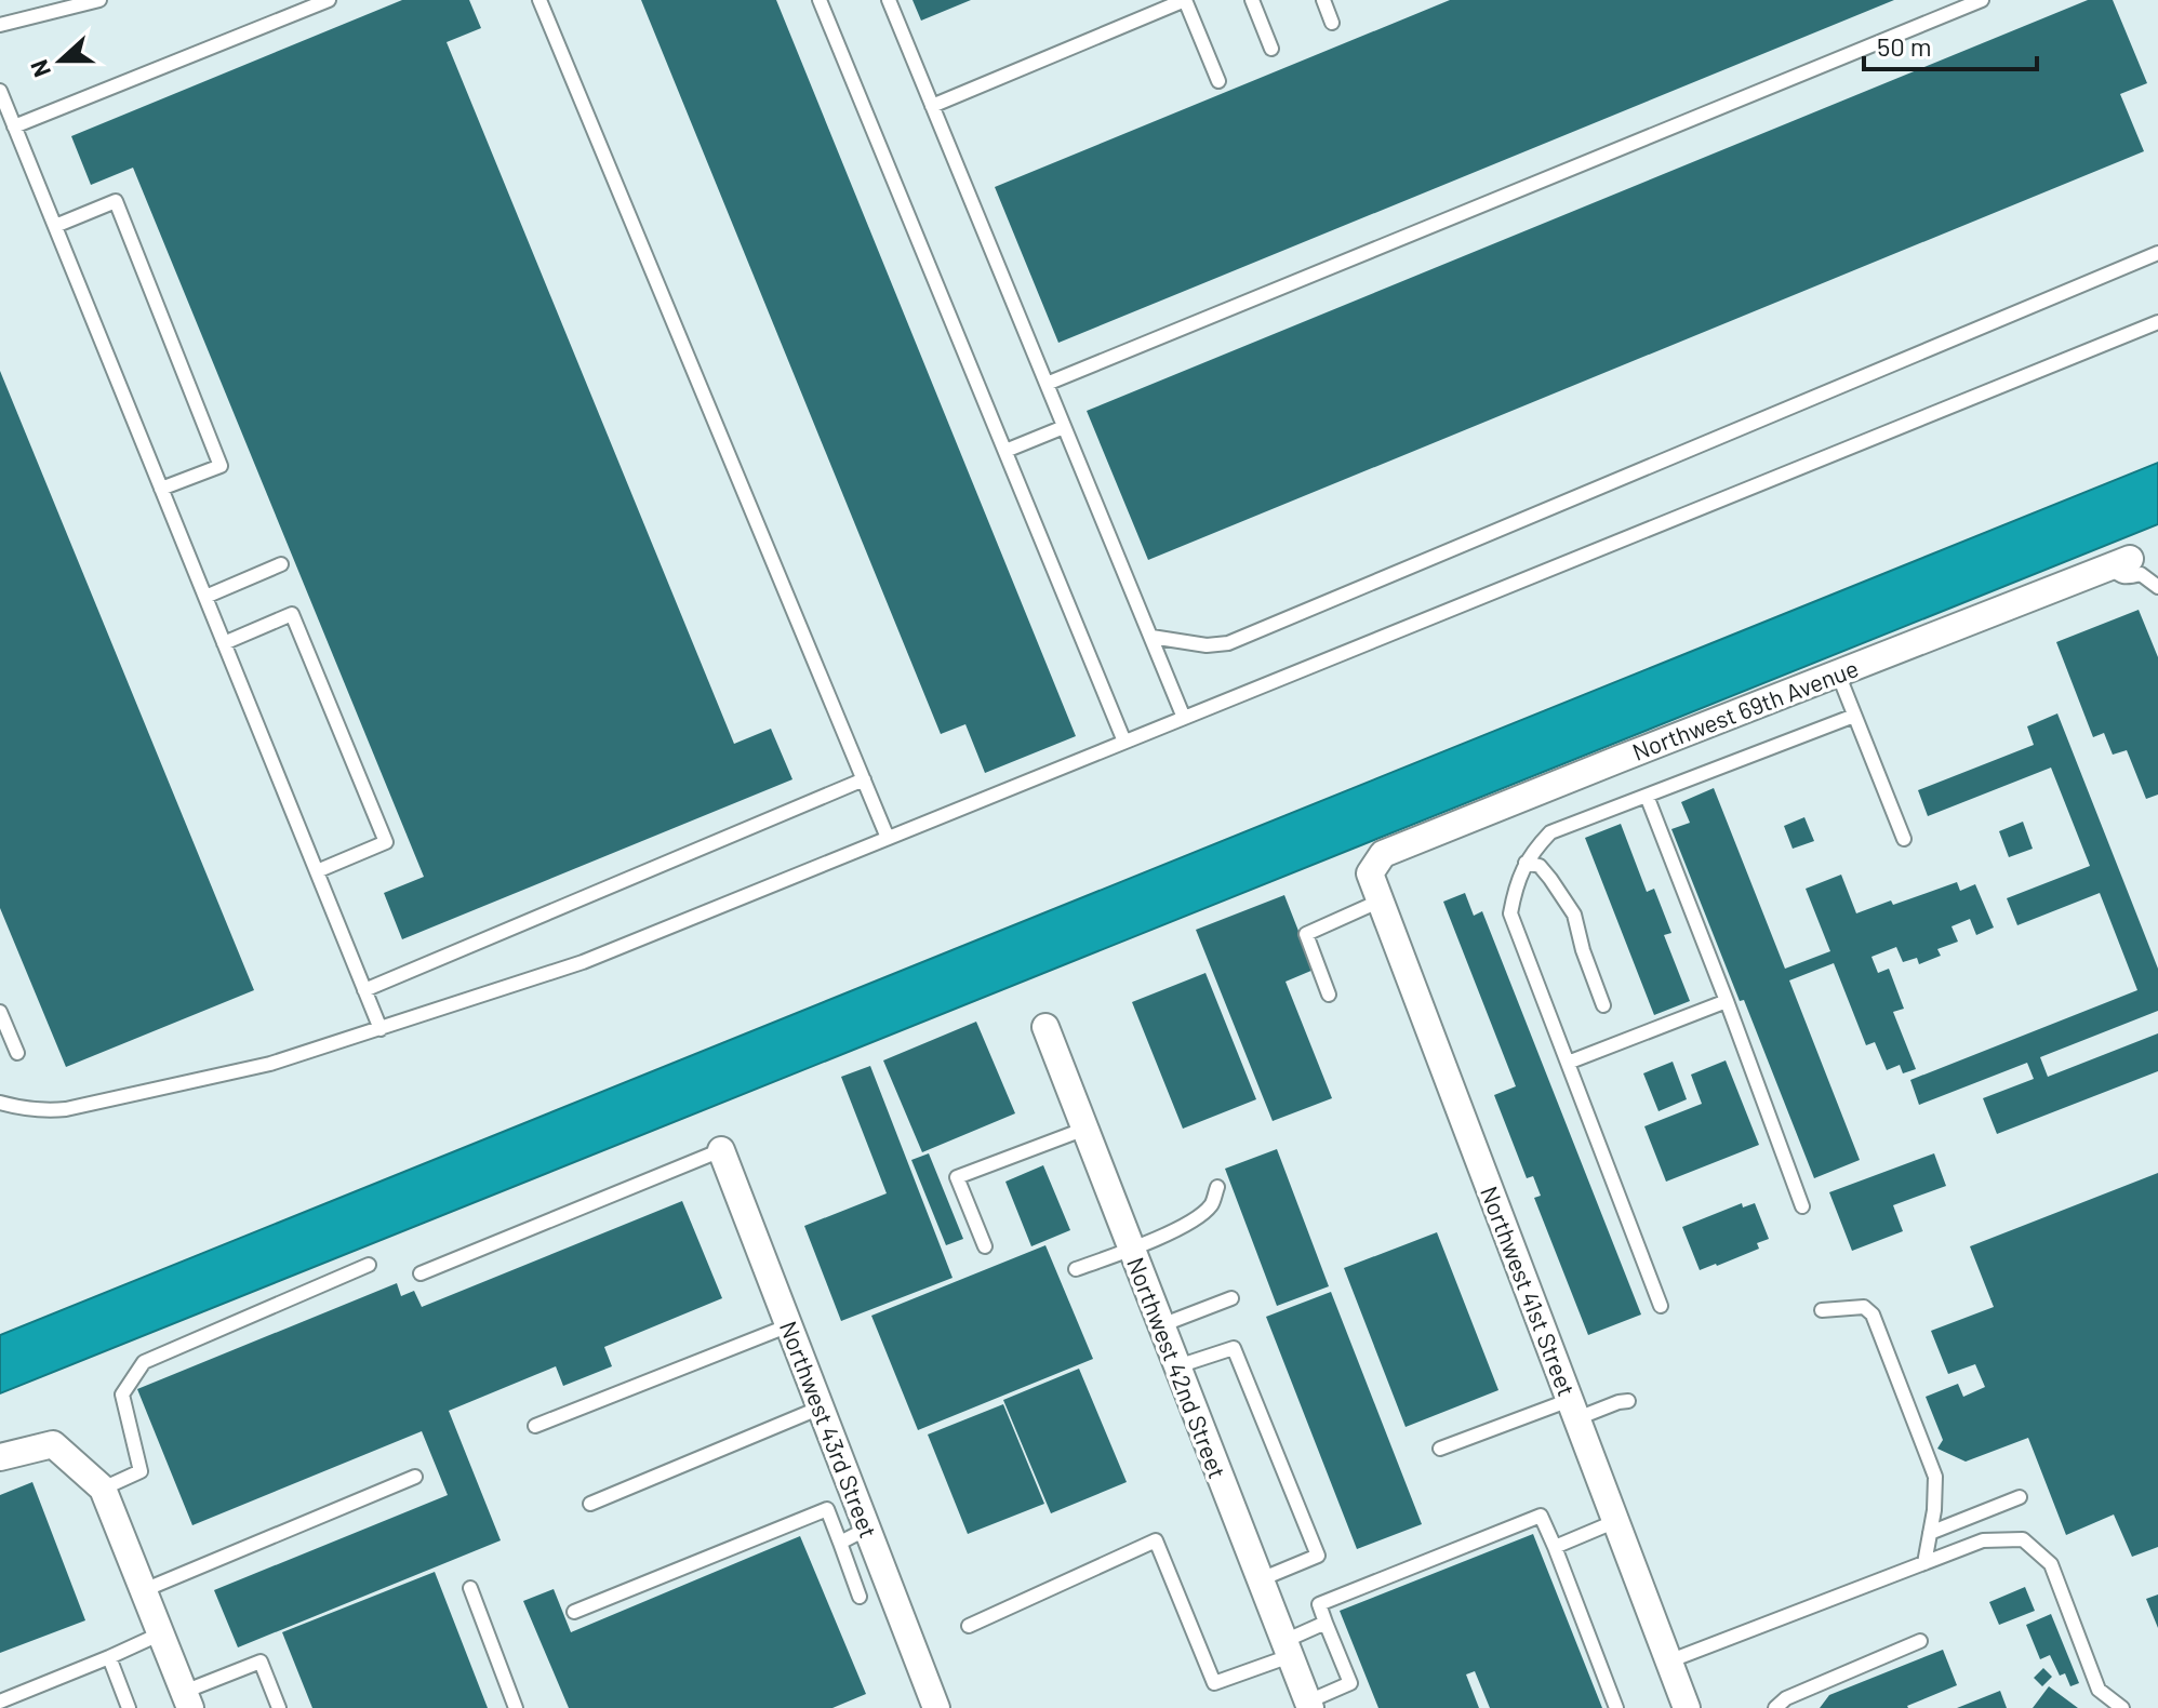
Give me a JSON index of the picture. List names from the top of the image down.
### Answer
{
  "streets": {
    "street": [
      "Northwest 69th Avenue",
      "Northwest 41st Street",
      "Northwest 42nd Street",
      "Northwest 43rd Street"
    ]
  },
  "crossings": [
    ["Northwest 69th Avenue", "Northwest 41st Street"]
  ],
  "scale_bar": "50 m",
  "north": "left"
}
